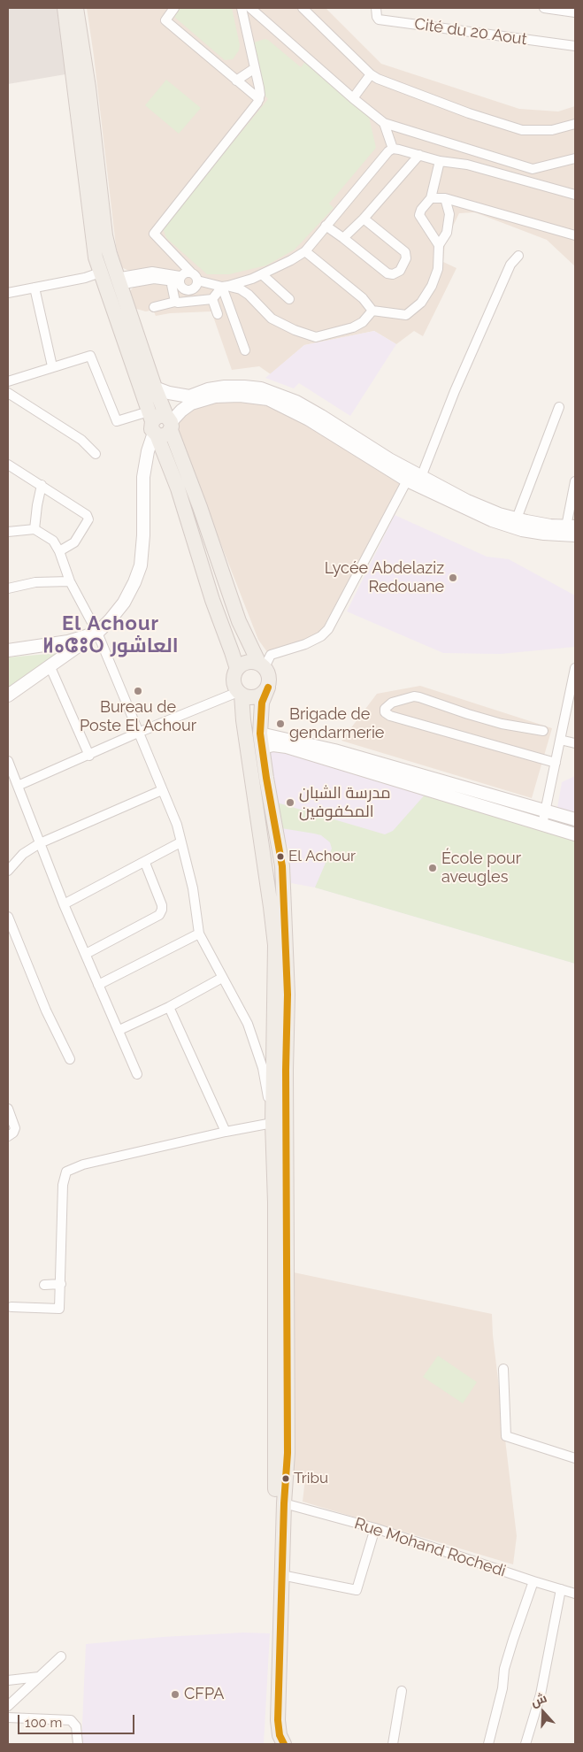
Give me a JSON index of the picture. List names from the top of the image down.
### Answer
{
  "streets": {
    "street": ["Cité du 20 Aout", "Rue Mohand Rochedi"]
  },
  "districts": ["El Achour ⵍⴰⵛⵓⵔ العاشور"],
  "places": [
    "Lycée Abdelaziz Redouane",
    "Bureau de Poste El Achour",
    "Brigade de gendarmerie",
    "مدرسة الشبان المكفوفين",
    "El Achour",
    "École pour aveugles",
    "Tribu",
    "CFPA"
  ],
  "scale_bar": "100 m",
  "north": "top"
}
